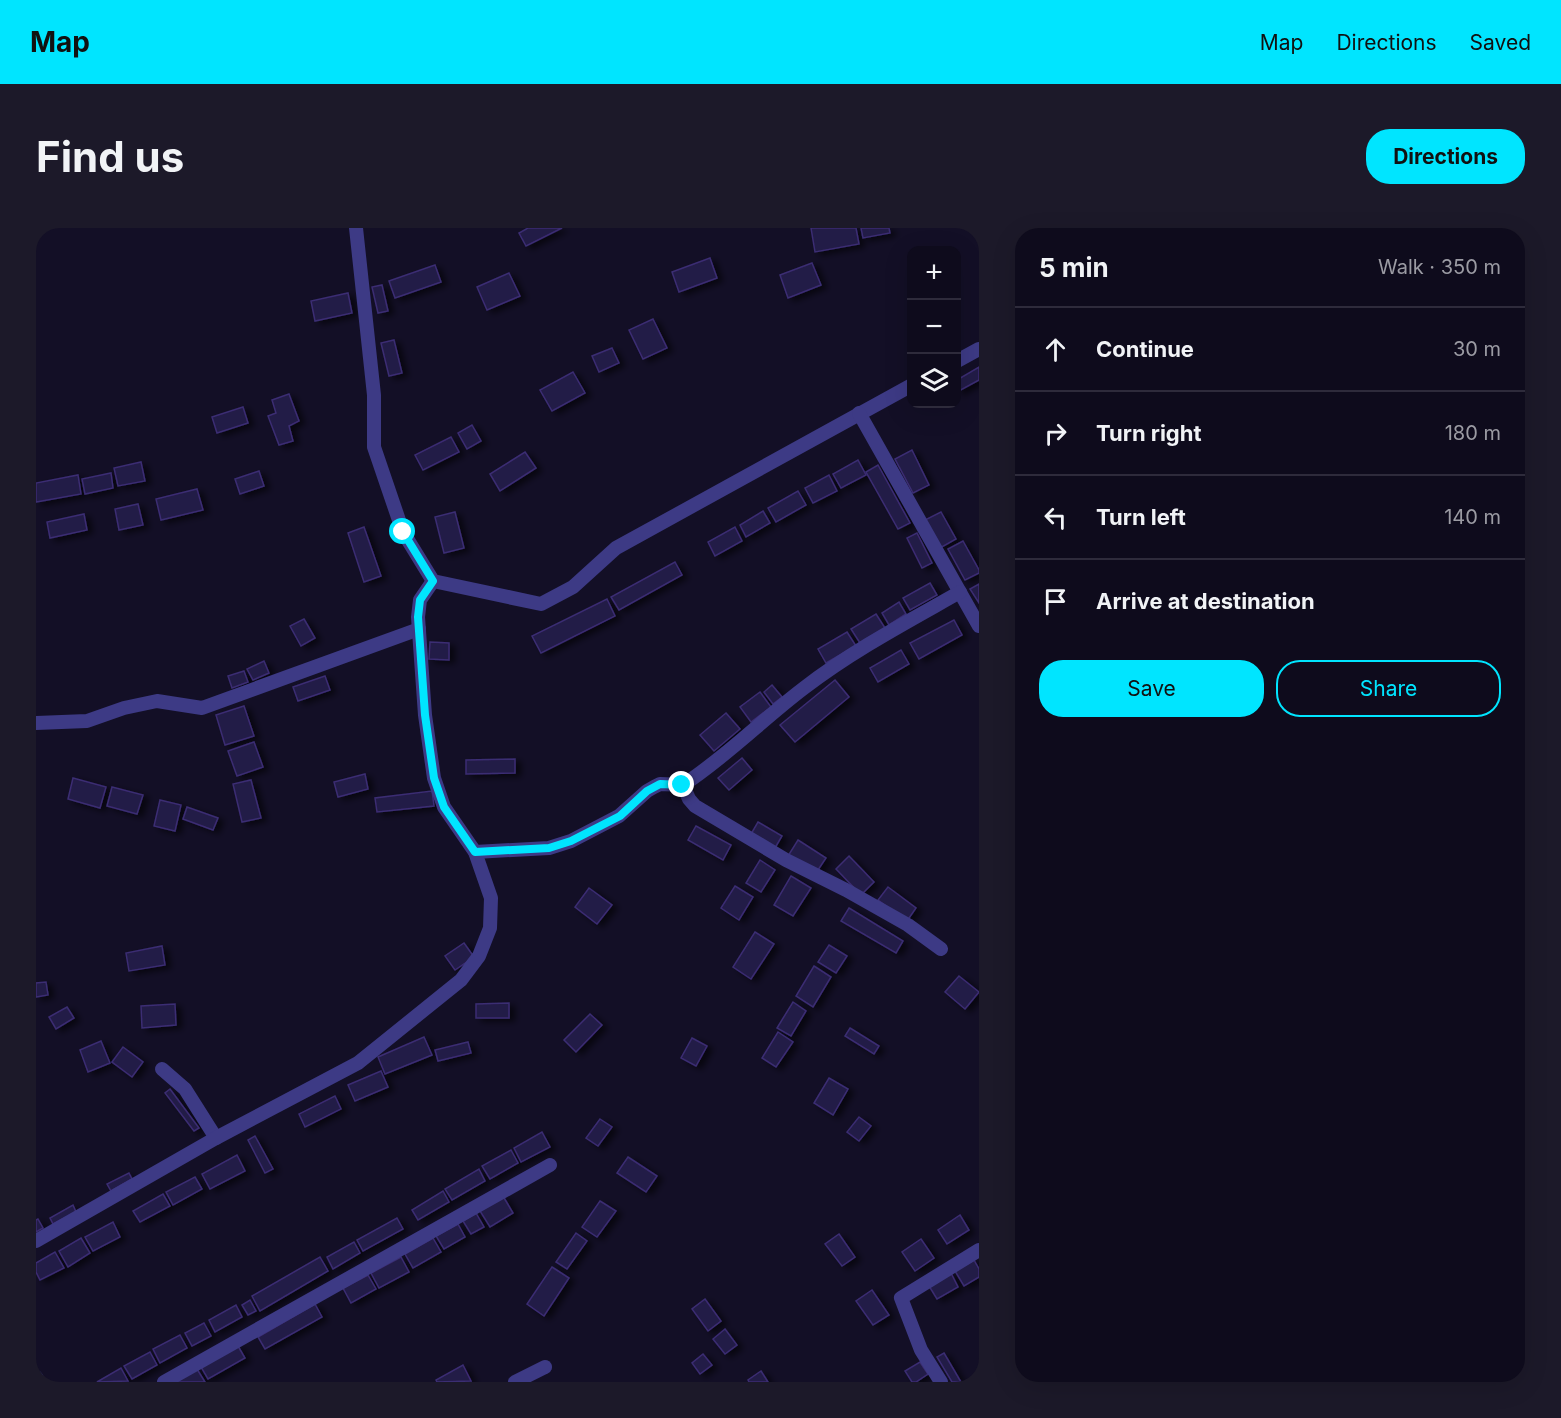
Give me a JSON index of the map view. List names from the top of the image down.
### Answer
{
  "page": {
    "header": "Map",
    "nav": ["Map", "Directions", "Saved"],
    "buttons": [
      "Directions",
      ["Save", "Share"]
    ],
    "title": "Find us",
    "heading": ["5 min", "Walk · 350 m"],
    "map_buttons": ["+", "−"],
    "list": [
      ["Continue", "30 m"],
      ["Turn right", "180 m"],
      ["Turn left", "140 m"],
      "Arrive at destination"
    ]
  }
}
